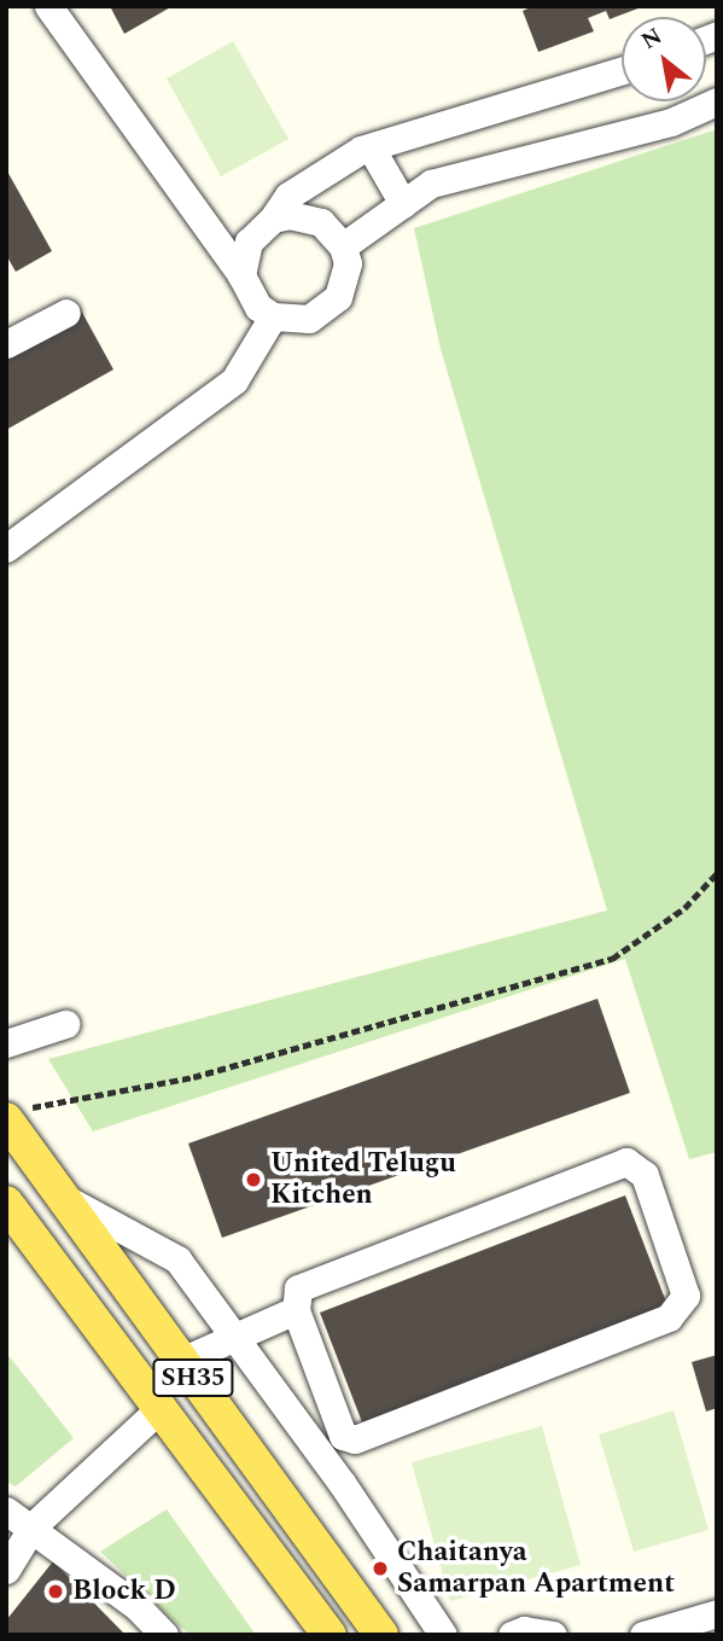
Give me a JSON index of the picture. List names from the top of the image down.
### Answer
{
  "streets": {
    "main road": ["SH35"]
  },
  "places": ["United Telugu Kitchen", "Chaitanya Samarpan Apartment", "Block D"],
  "north": "top left"
}
